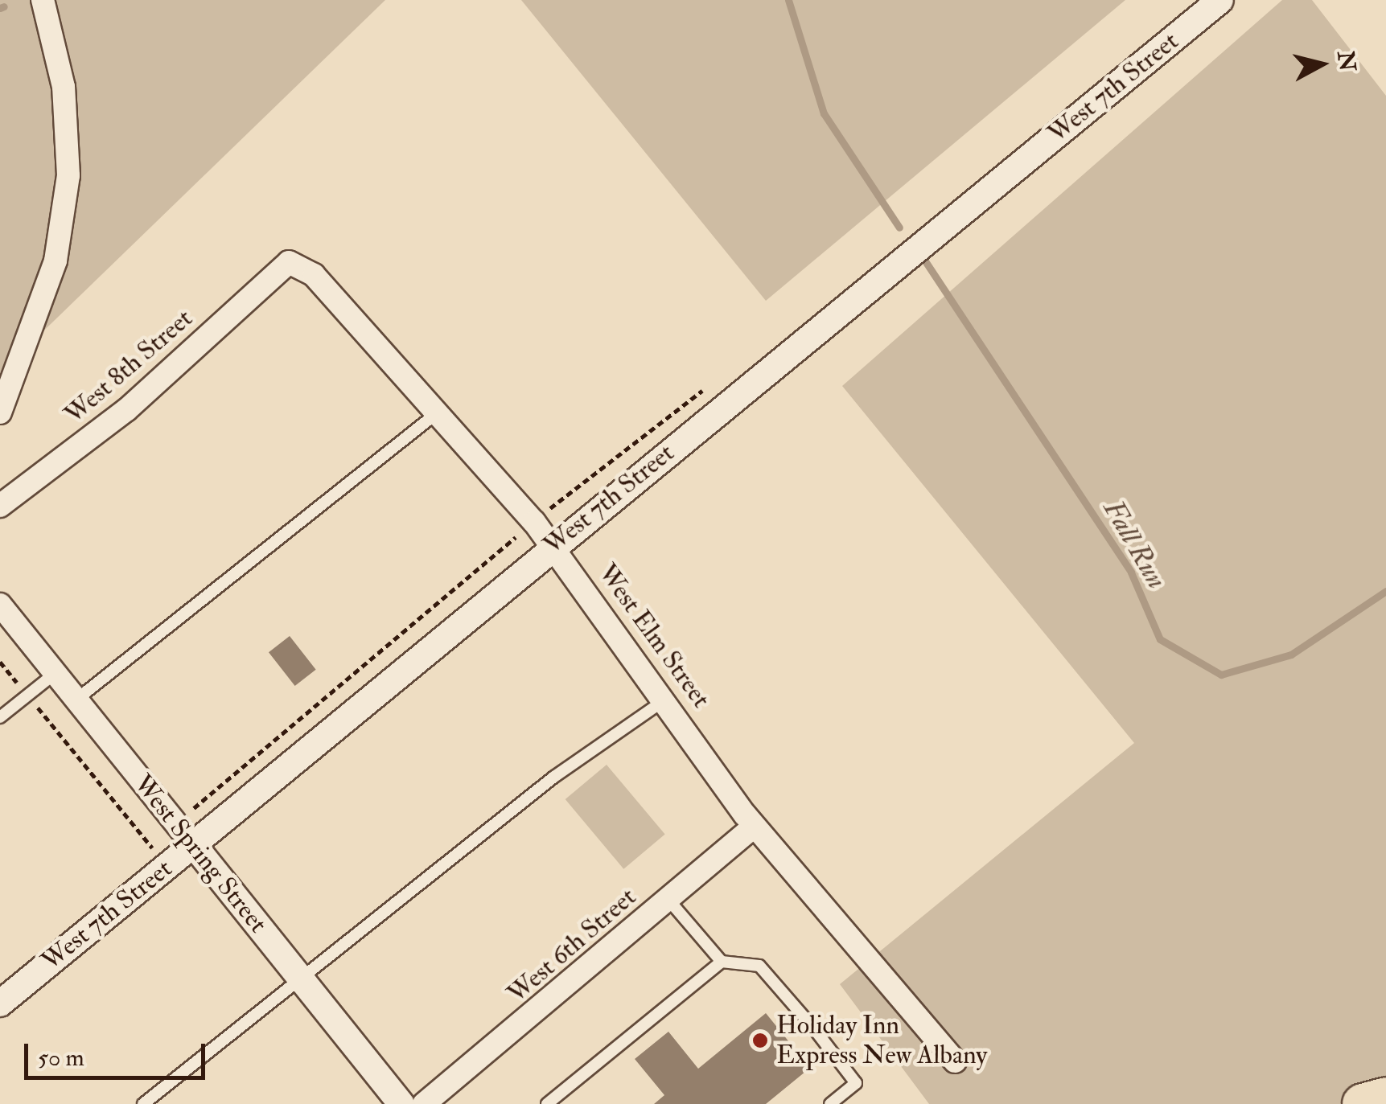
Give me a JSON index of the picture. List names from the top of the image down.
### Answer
{
  "streets": {
    "street": [
      "West 7th Street",
      "West 8th Street",
      "West Elm Street",
      "West Spring Street",
      "West 6th Street"
    ]
  },
  "crossings": [
    ["West 7th Street", "West Elm Street"],
    ["West 7th Street", "West Spring Street"],
    ["West 8th Street", "West Elm Street"],
    ["West Elm Street", "West 6th Street"]
  ],
  "water": ["Fall Run"],
  "places": ["Holiday Inn Express New Albany"],
  "scale_bar": "50 m",
  "north": "right"
}
